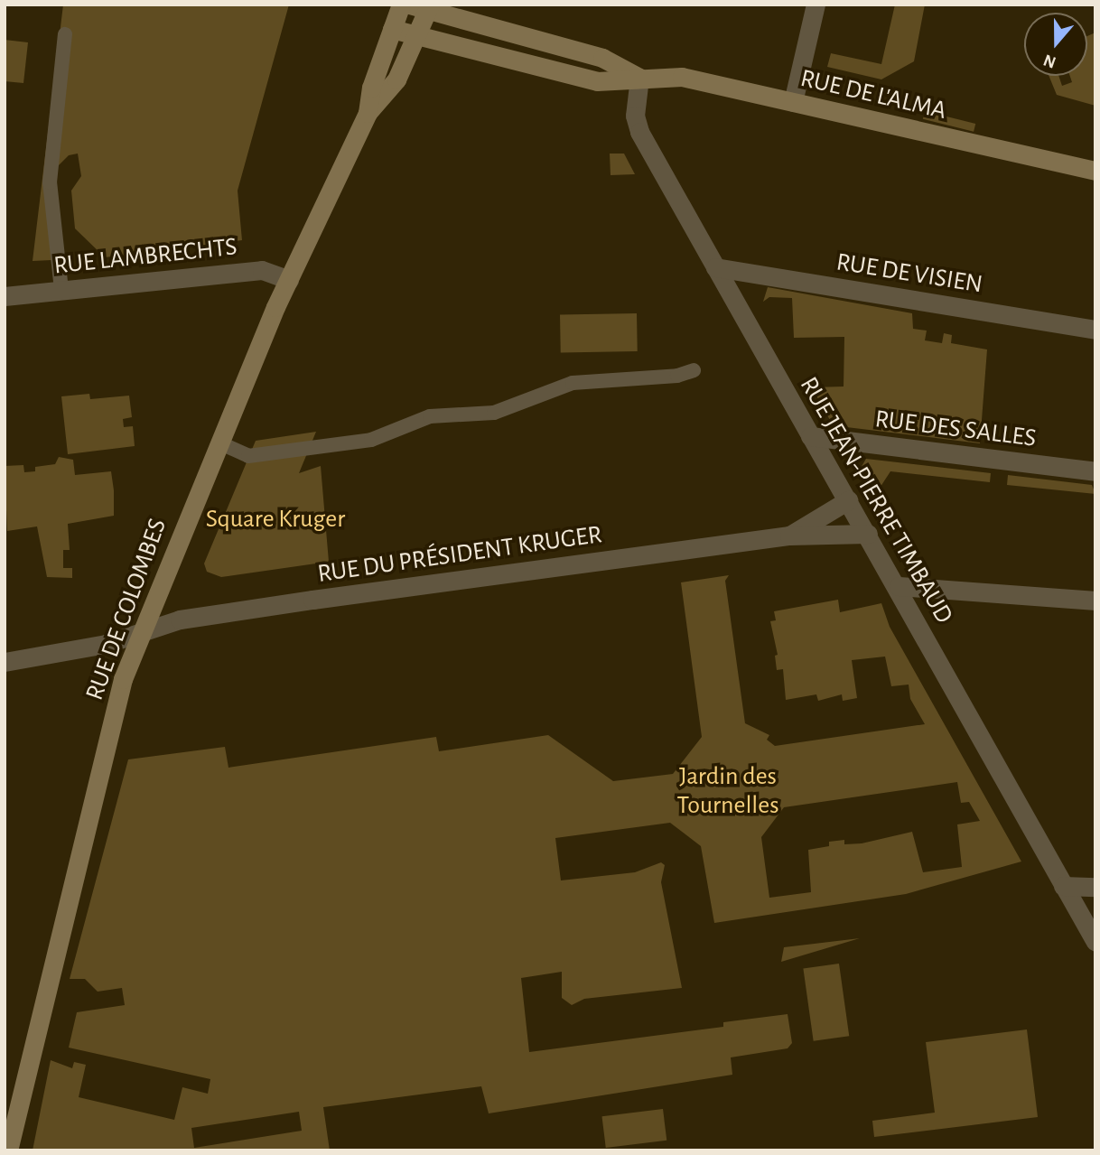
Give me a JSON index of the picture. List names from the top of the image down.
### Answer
{
  "streets": {
    "main road": ["RUE DE L'ALMA", "RUE DE COLOMBES"],
    "street": [
      "RUE LAMBRECHTS",
      "RUE DE VISIEN",
      "RUE DES SALLES",
      "RUE JEAN-PIERRE TIMBAUD",
      "RUE DU PRÉSIDENT KRUGER"
    ]
  },
  "crossings": [
    ["RUE DE L'ALMA", "RUE JEAN-PIERRE TIMBAUD"],
    ["RUE DE L'ALMA", "RUE DE COLOMBES"],
    ["RUE LAMBRECHTS", "RUE DE COLOMBES"],
    ["RUE DE VISIEN", "RUE JEAN-PIERRE TIMBAUD"],
    ["RUE DES SALLES", "RUE JEAN-PIERRE TIMBAUD"],
    ["RUE JEAN-PIERRE TIMBAUD", "RUE DU PRÉSIDENT KRUGER"],
    ["RUE DU PRÉSIDENT KRUGER", "RUE DE COLOMBES"]
  ],
  "parks": ["Square Kruger", "Jardin des Tournelles"],
  "north": "bottom"
}
